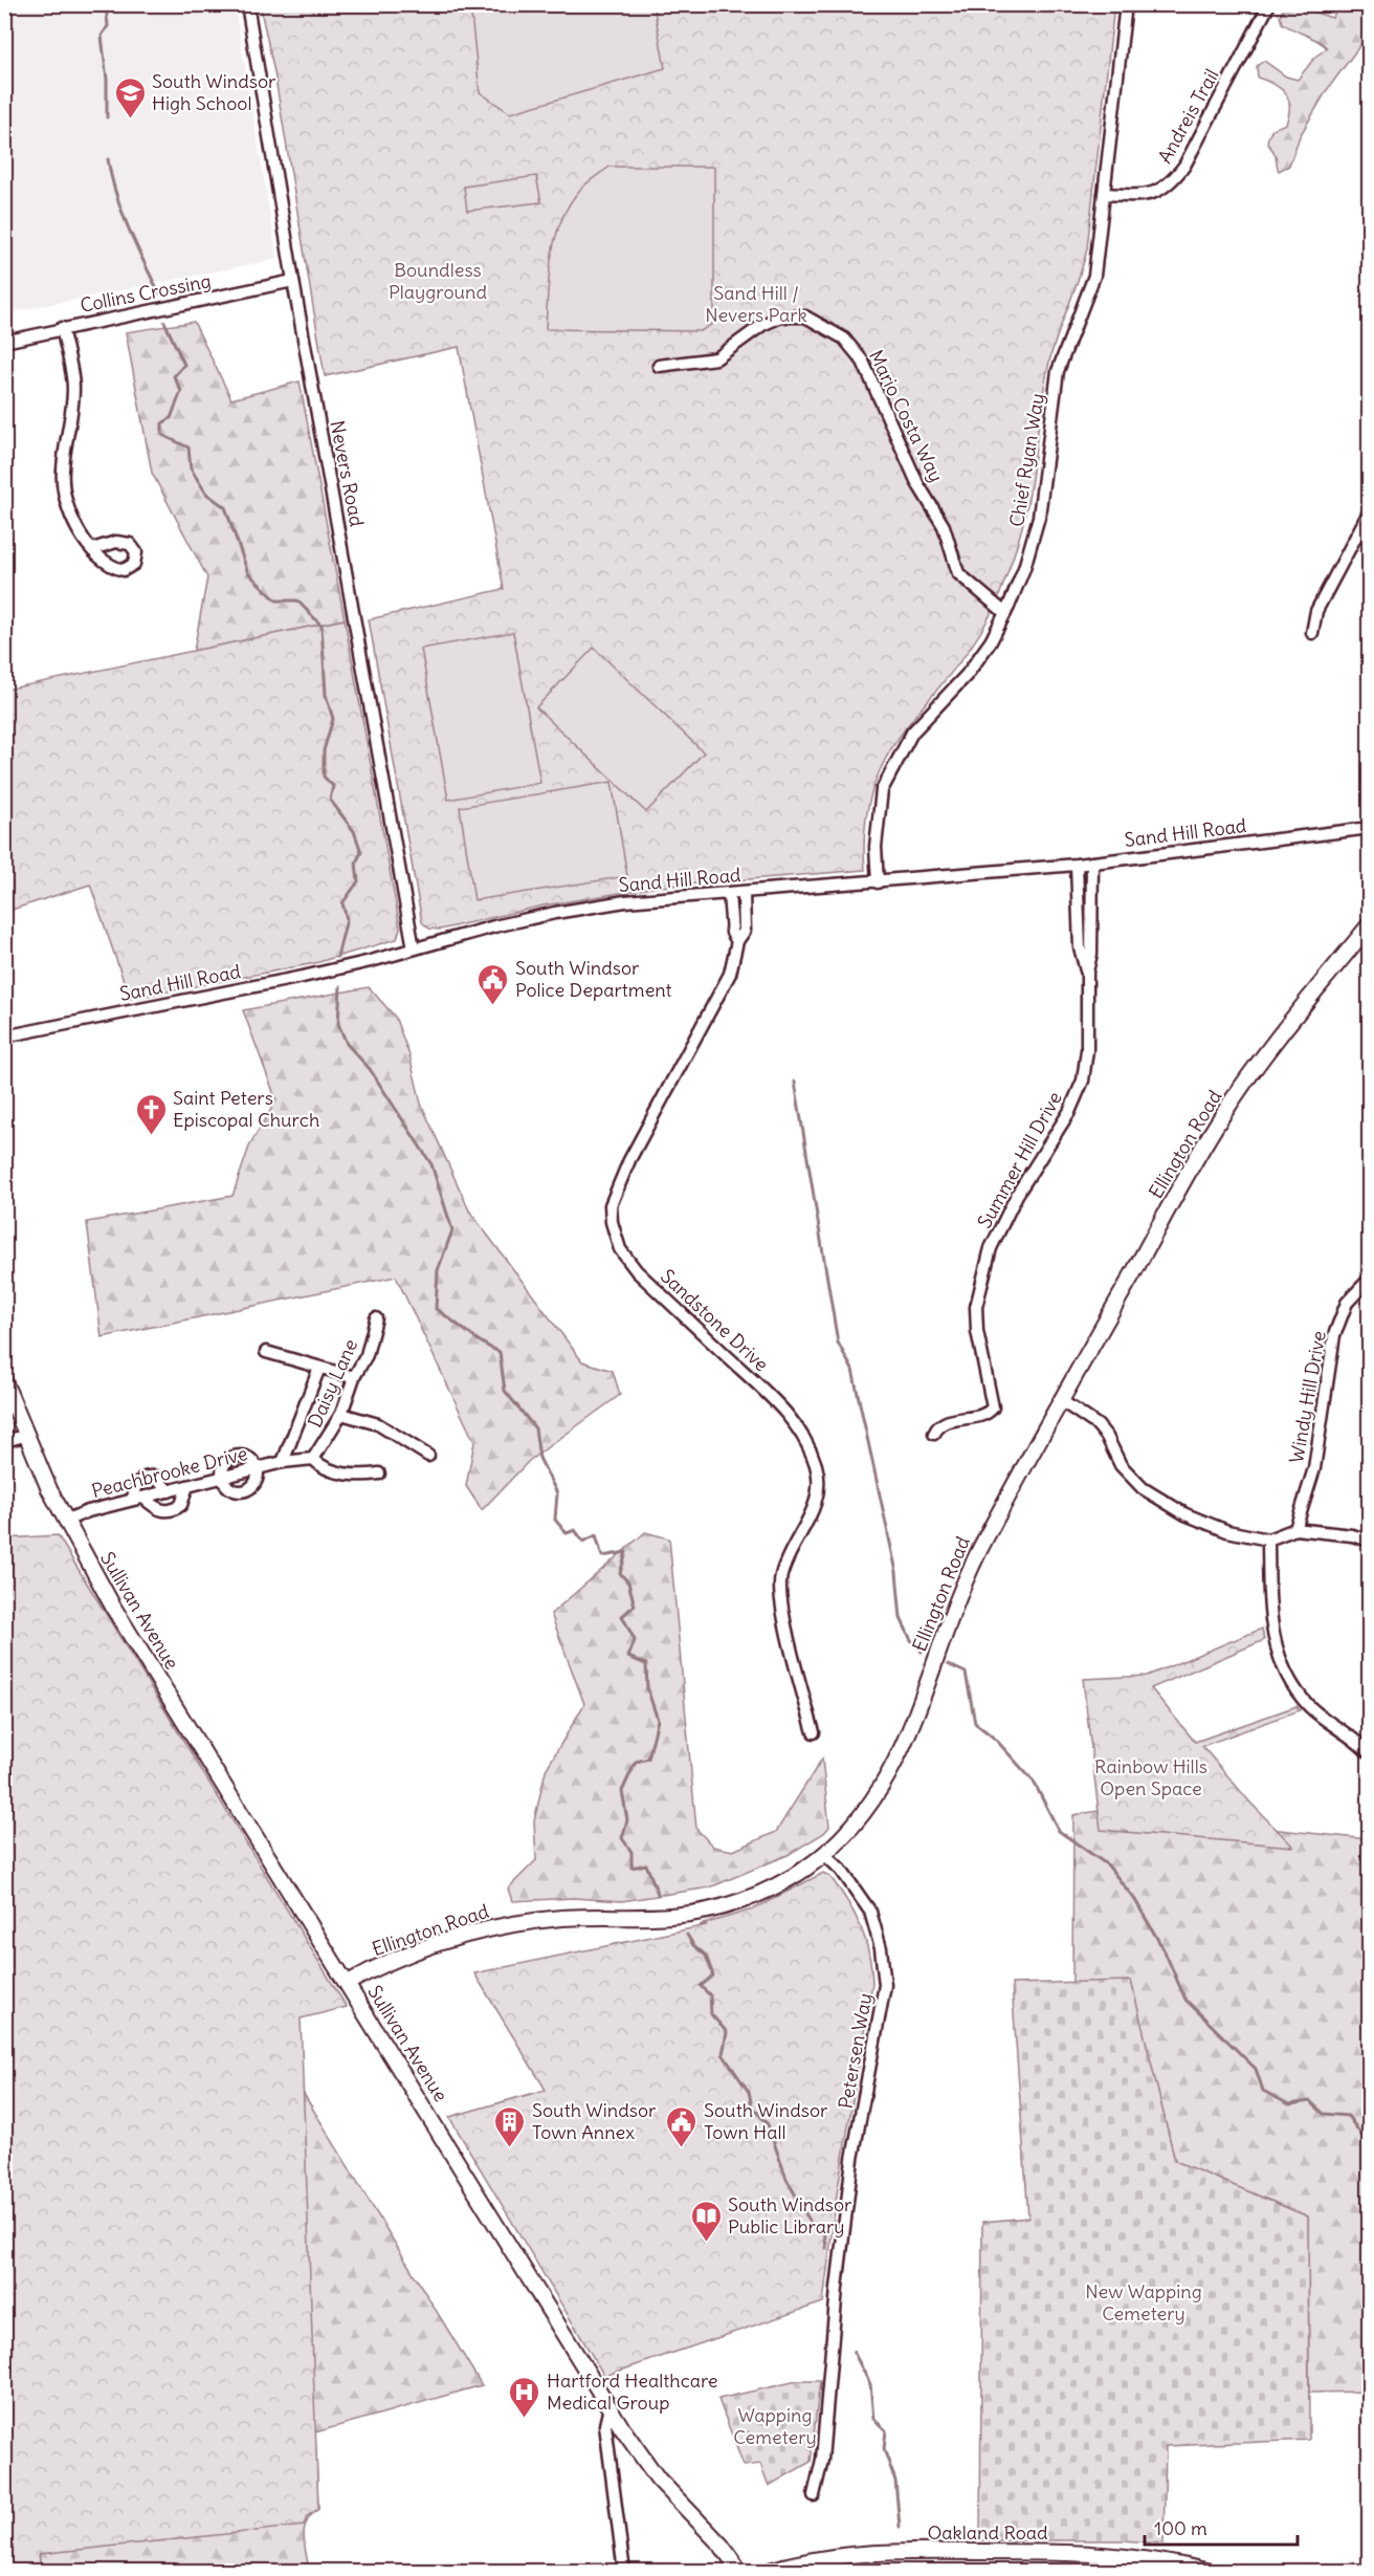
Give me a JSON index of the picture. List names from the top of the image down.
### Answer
{
  "streets": {
    "main road": ["Ellington Road", "Sullivan Avenue", "Oakland Road"],
    "street": [
      "Andreis Trail",
      "Collins Crossing",
      "Mario Costa Way",
      "Chief Ryan Way",
      "Nevers Road",
      "Sand Hill Road",
      "Summer Hill Drive",
      "Sandstone Drive",
      "Daisy Lane",
      "Windy Hill Drive",
      "Peachbrooke Drive",
      "Petersen Way"
    ]
  },
  "crossings": [
    ["Andreis Trail", "Chief Ryan Way"],
    ["Collins Crossing", "Nevers Road"],
    ["Mario Costa Way", "Chief Ryan Way"],
    ["Chief Ryan Way", "Sand Hill Road"],
    ["Nevers Road", "Sand Hill Road"],
    ["Sand Hill Road", "Summer Hill Drive"],
    ["Sand Hill Road", "Sandstone Drive"],
    ["Ellington Road", "Sullivan Avenue"],
    ["Ellington Road", "Petersen Way"],
    ["Daisy Lane", "Peachbrooke Drive"],
    ["Peachbrooke Drive", "Sullivan Avenue"]
  ],
  "parks": [
    "Boundless Playground",
    "Sand Hill / Nevers Park",
    "Rainbow Hills Open Space",
    "New Wapping Cemetery",
    "Wapping Cemetery"
  ],
  "places": {
    "school or university": ["South Windsor High School"],
    "public building": ["South Windsor Police Department", "South Windsor Town Hall"],
    "church": ["Saint Peters Episcopal Church"],
    "building": ["South Windsor Town Annex"],
    "library": ["South Windsor Public Library"],
    "hospital": ["Hartford Healthcare Medical Group"]
  },
  "scale_bar": "100 m"
}
